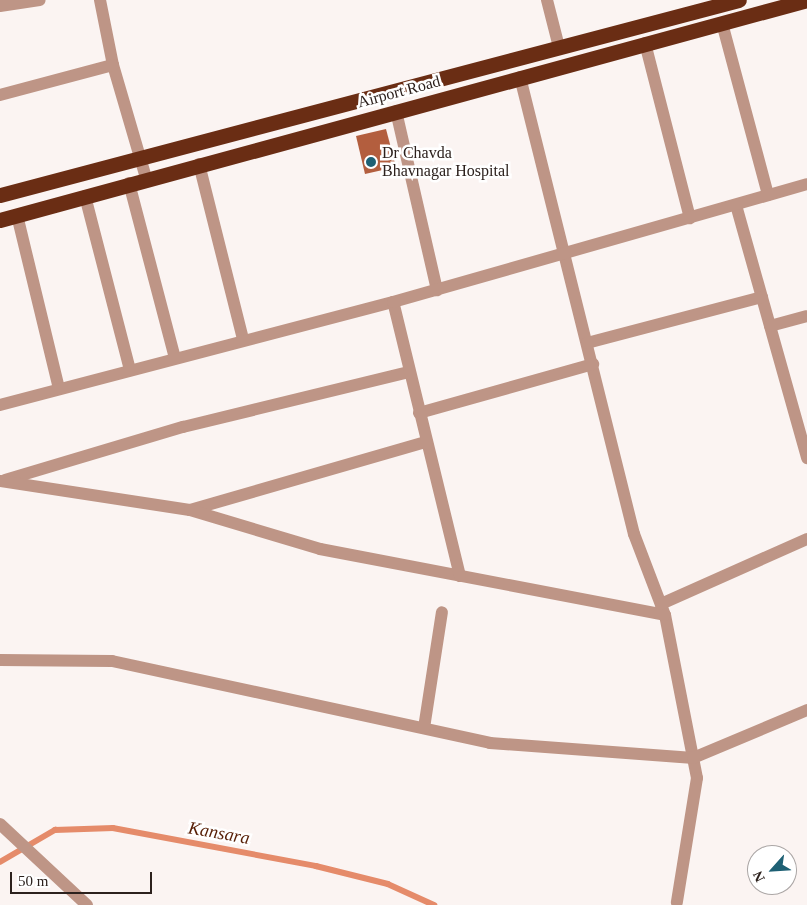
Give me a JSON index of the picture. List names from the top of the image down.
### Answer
{
  "streets": {
    "highway": ["Airport Road"]
  },
  "water": ["Kansara"],
  "places": ["Dr Chavda Bhavnagar Hospital"],
  "scale_bar": "50 m",
  "north": "bottom left"
}
